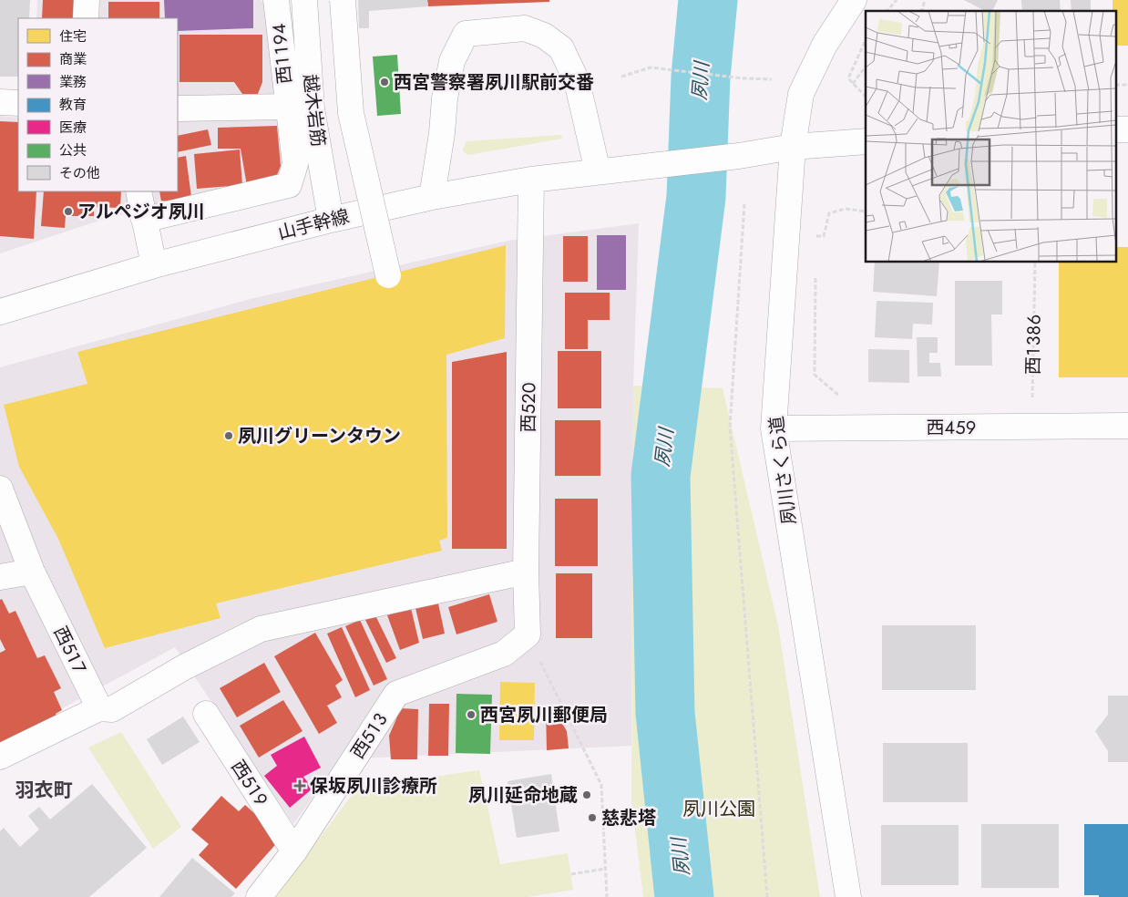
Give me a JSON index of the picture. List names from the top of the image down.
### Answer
{
  "streets": {
    "street": [
      "西１１９４",
      "越木岩筋",
      "山手幹線",
      "西５２０",
      "西４５９",
      "夙川さくら道",
      "西５１７",
      "西５１３",
      "西５１９"
    ],
    "path": ["西１３８６"]
  },
  "crossings": [
    ["越木岩筋", "山手幹線"],
    ["山手幹線", "西５２０"],
    ["山手幹線", "夙川さくら道"],
    ["西１３８６", "西４５９"],
    ["西５２０", "西５１３"],
    ["西４５９", "夙川さくら道"],
    ["西５１３", "西５１９"]
  ],
  "districts": ["羽衣町"],
  "water": ["夙川"],
  "parks": ["夙川公園"],
  "places": {
    "other": [
      "西宮警察署夙川駅前交番",
      "アルペジオ夙川",
      "夙川グリーンタウン",
      "西宮夙川郵便局",
      "夙川延命地蔵",
      "慈悲塔"
    ],
    "health": ["保坂夙川診療所"]
  },
  "legend": [
    "住宅",
    "商業",
    "業務",
    "教育",
    "医療",
    "公共",
    "その他"
  ]
}
